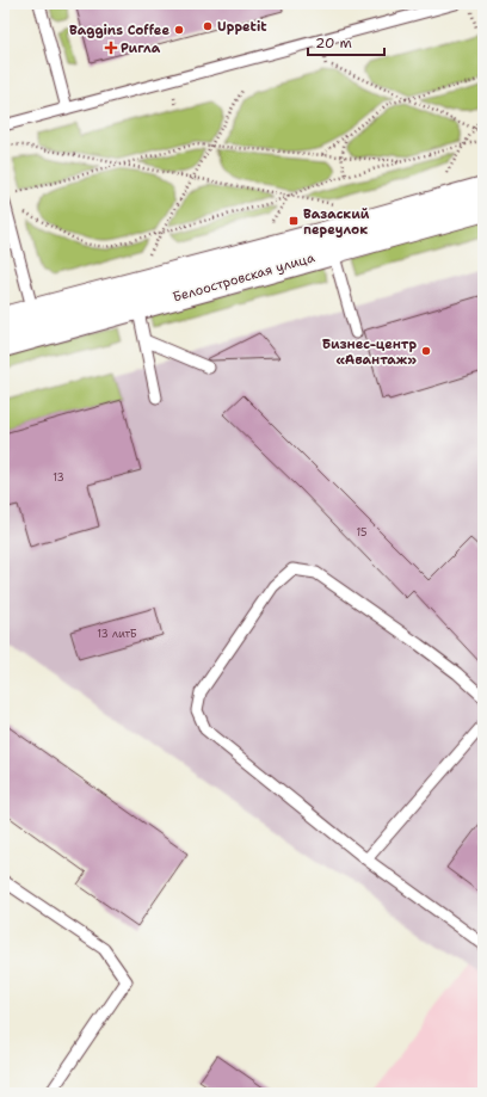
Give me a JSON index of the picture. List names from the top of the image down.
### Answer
{
  "streets": {
    "main road": ["Белоостровская улица"]
  },
  "places": {
    "other": ["Uppetit", "Baggins Coffee", "Бизнес-центр «Авантаж»"],
    "health": ["Ригла"],
    "transit": ["Вазаский переулок"]
  },
  "house_numbers": ["13", "15", "13 литБ"],
  "scale_bar": "20 m"
}
